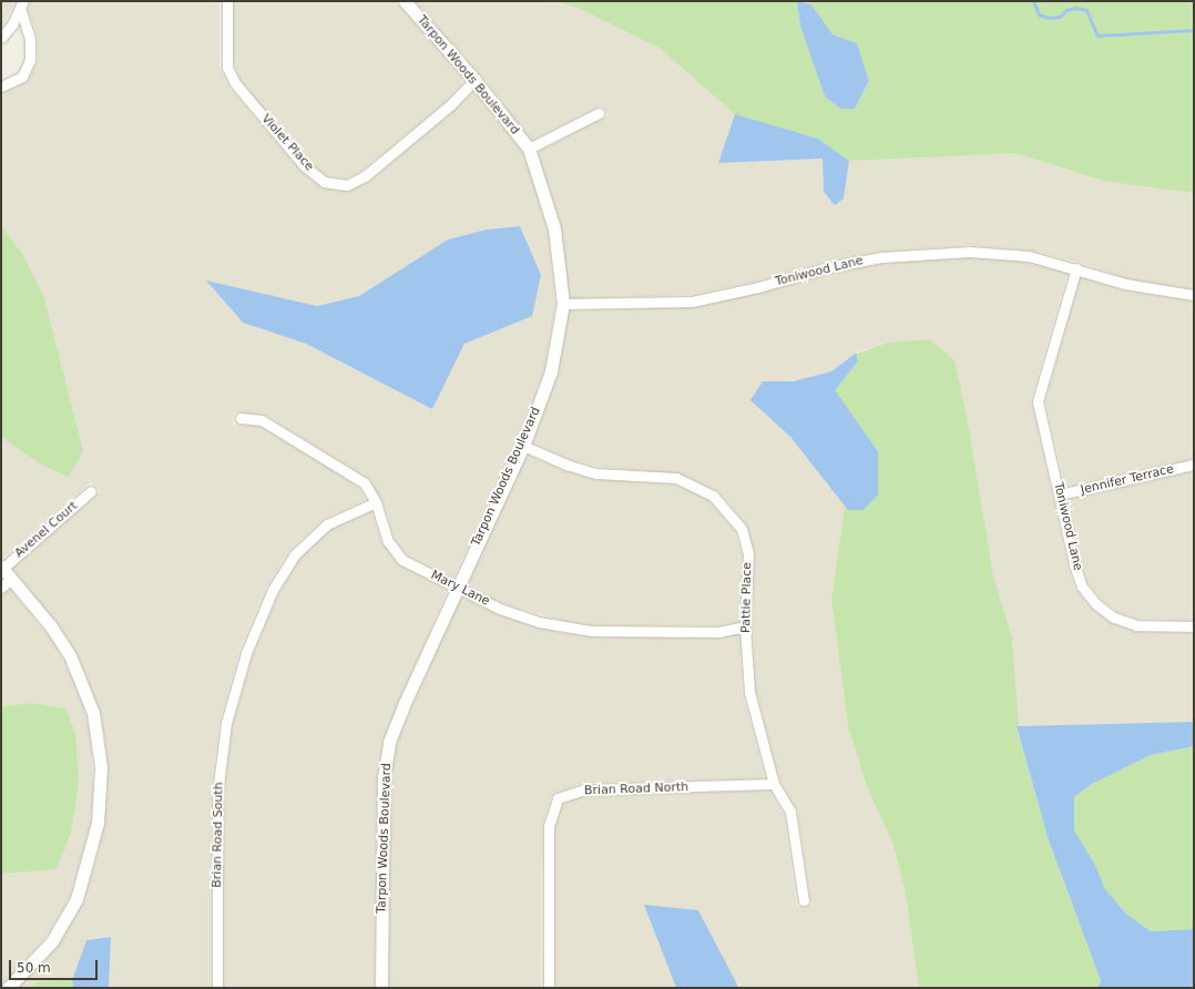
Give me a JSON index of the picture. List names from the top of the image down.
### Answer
{
  "streets": {
    "street": [
      "Tarpon Woods Boulevard",
      "Violet Place",
      "Toniwood Lane",
      "Jennifer Terrace",
      "Avenel Court",
      "Mary Lane",
      "Pattie Place",
      "Brian Road North",
      "Brian Road South"
    ]
  },
  "crossings": [
    ["Tarpon Woods Boulevard", "Violet Place"],
    ["Tarpon Woods Boulevard", "Toniwood Lane"],
    ["Tarpon Woods Boulevard", "Mary Lane"],
    ["Tarpon Woods Boulevard", "Pattie Place"],
    ["Toniwood Lane", "Jennifer Terrace"],
    ["Mary Lane", "Pattie Place"],
    ["Mary Lane", "Brian Road South"],
    ["Pattie Place", "Brian Road North"]
  ],
  "scale_bar": "50 m"
}
